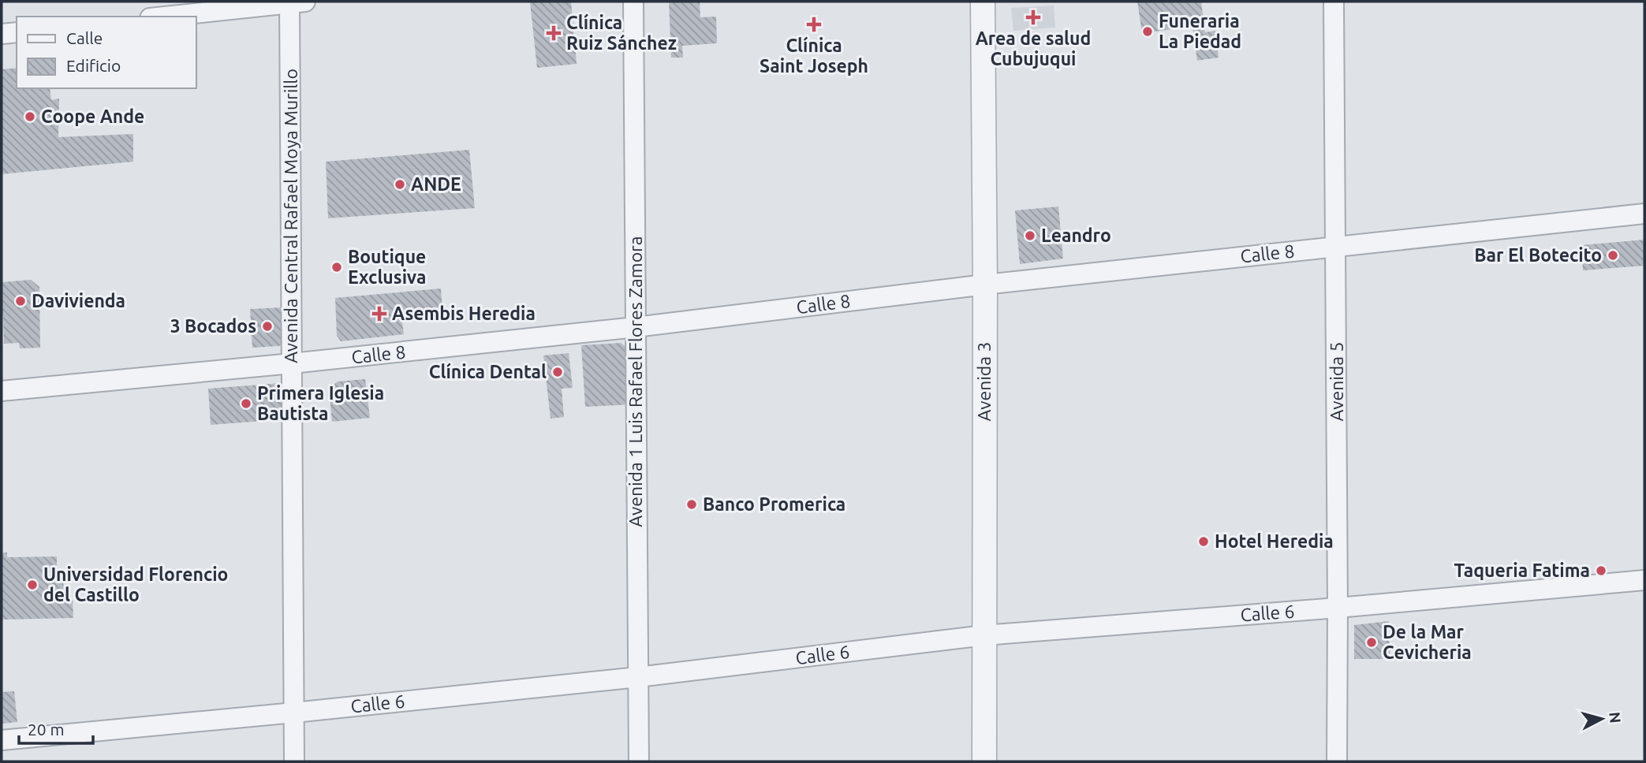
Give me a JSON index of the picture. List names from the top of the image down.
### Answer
{
  "streets": {
    "street": [
      "Avenida Central Rafael Moya Murillo",
      "Calle 8",
      "Avenida 1 Luis Rafael Flores Zamora",
      "Avenida 3",
      "Avenida 5",
      "Calle 6"
    ]
  },
  "crossings": [
    ["Avenida Central Rafael Moya Murillo", "Calle 8"],
    ["Avenida Central Rafael Moya Murillo", "Calle 6"],
    ["Calle 8", "Avenida 1 Luis Rafael Flores Zamora"],
    ["Calle 8", "Avenida 3"],
    ["Calle 8", "Avenida 5"],
    ["Avenida 1 Luis Rafael Flores Zamora", "Calle 6"],
    ["Avenida 3", "Calle 6"],
    ["Avenida 5", "Calle 6"]
  ],
  "places": {
    "health": [
      "Area de salud Cubujuqui",
      "Clínica Saint Joseph",
      "Clínica Ruiz Sánchez",
      "Asembis Heredia"
    ],
    "other": [
      "Funeraria La Piedad",
      "Coope Ande",
      "ANDE",
      "Leandro",
      "Bar El Botecito",
      "Boutique Exclusiva",
      "Davivienda",
      "3 Bocados",
      "Clínica Dental",
      "Primera Iglesia Bautista",
      "Banco Promerica",
      "Hotel Heredia",
      "Taqueria Fatima",
      "Universidad Florencio del Castillo",
      "De la Mar Cevicheria"
    ]
  },
  "legend": ["Calle", "Edificio"],
  "scale_bar": "20 m",
  "north": "right"
}
